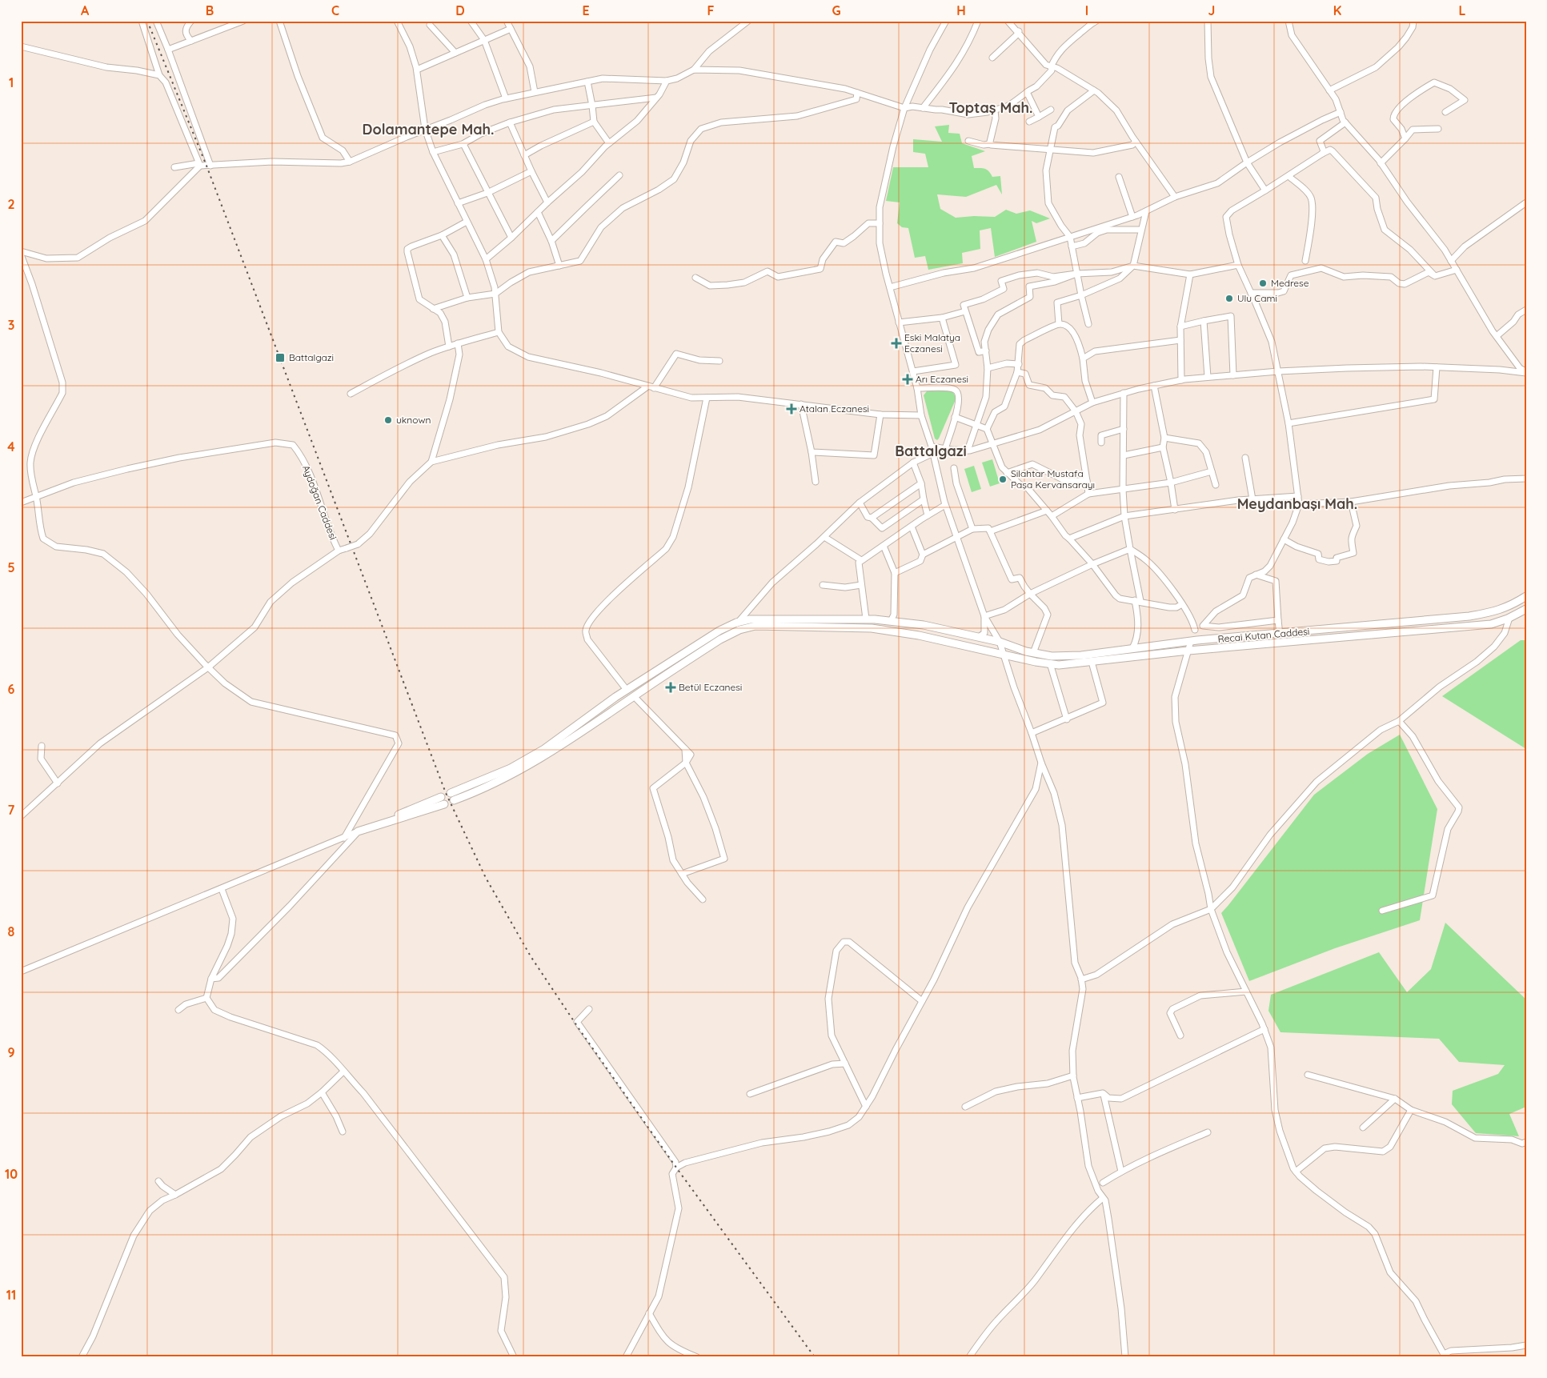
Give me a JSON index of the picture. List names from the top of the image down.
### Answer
{
  "streets": {
    "main road": ["Recai Kutan Caddesi"],
    "street": ["Aydoğan Caddesi"]
  },
  "districts": [
    "Toptaş Mah.",
    "Dolamantepe Mah.",
    "Battalgazi",
    "Meydanbaşı Mah."
  ],
  "places": {
    "other": [
      "Medrese",
      "Ulu Cami",
      "uknown",
      "Silahtar Mustafa Paşa Kervansarayı"
    ],
    "health": [
      "Eski Malatya Eczanesi",
      "Arı Eczanesi",
      "Atalan Eczanesi",
      "Betül Eczanesi"
    ],
    "transit": ["Battalgazi"]
  },
  "grid": {
    "columns": [
      "A",
      "B",
      "C",
      "D",
      "E",
      "F",
      "G",
      "H",
      "I",
      "J",
      "K",
      "L"
    ],
    "rows": [
      "1",
      "2",
      "3",
      "4",
      "5",
      "6",
      "7",
      "8",
      "9",
      "10",
      "11"
    ]
  }
}
